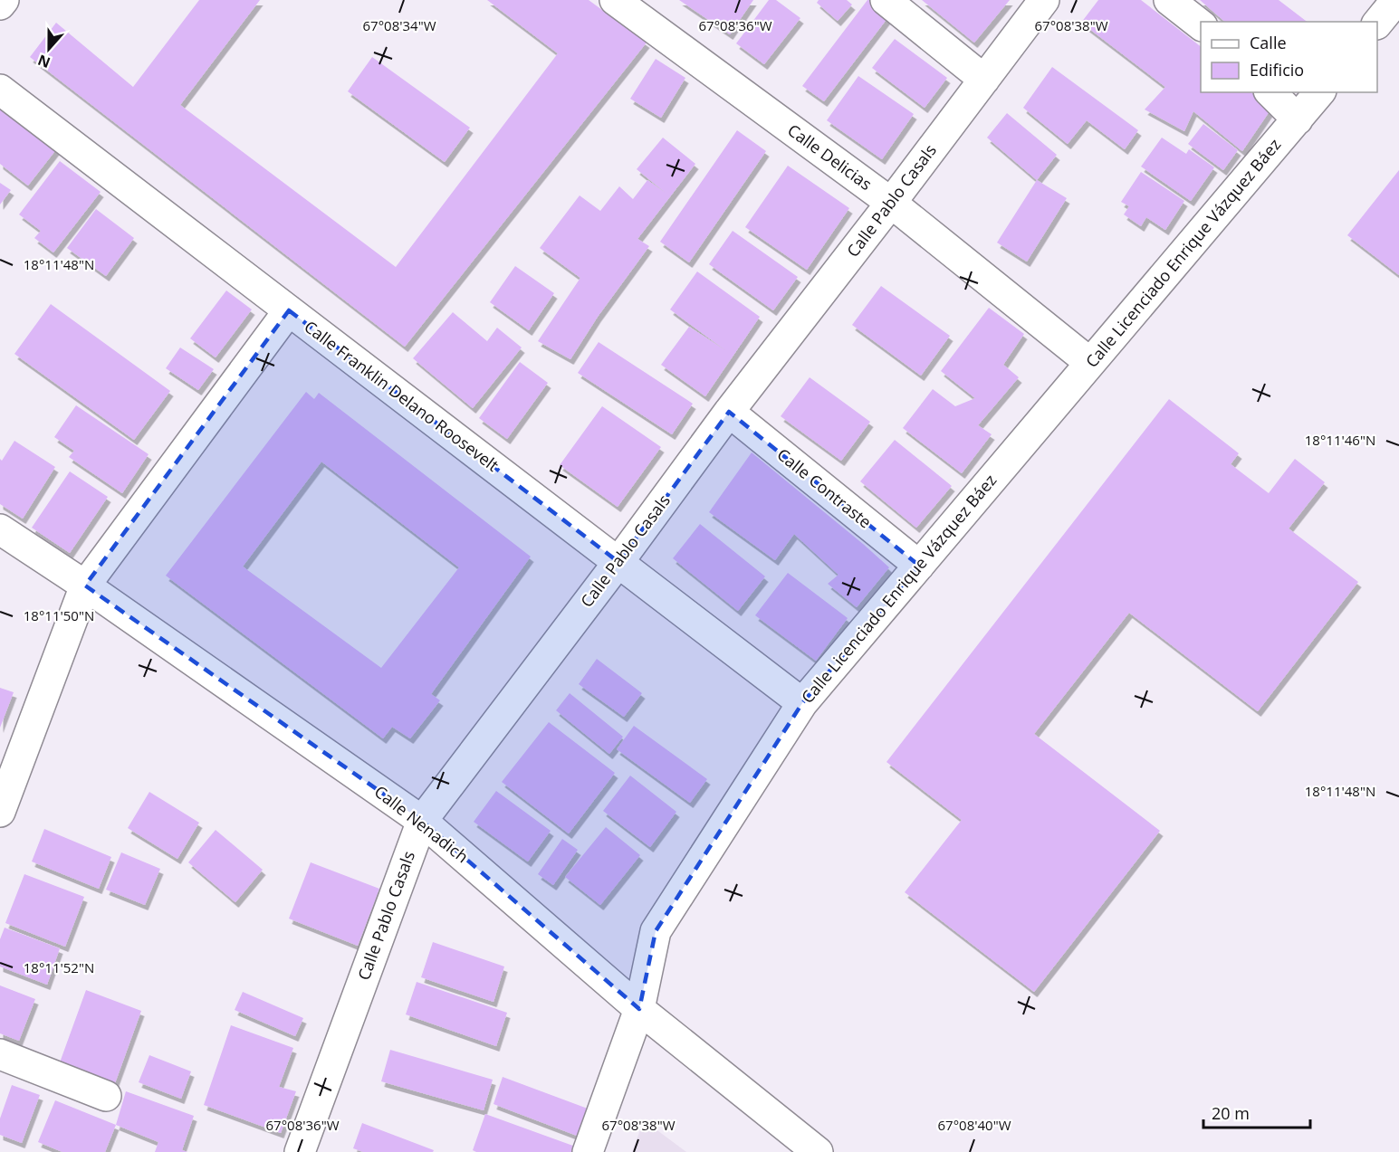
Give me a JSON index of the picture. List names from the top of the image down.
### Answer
{
  "streets": {
    "street": [
      "Calle Delicias",
      "Calle Pablo Casals",
      "Calle Licenciado Enrique Vázquez Báez",
      "Calle Franklin Delano Roosevelt",
      "Calle Contraste",
      "Calle Nenadich"
    ]
  },
  "crossings": [
    ["Calle Delicias", "Calle Pablo Casals"],
    ["Calle Delicias", "Calle Licenciado Enrique Vázquez Báez"],
    ["Calle Pablo Casals", "Calle Franklin Delano Roosevelt"],
    ["Calle Pablo Casals", "Calle Contraste"],
    ["Calle Pablo Casals", "Calle Nenadich"],
    ["Calle Licenciado Enrique Vázquez Báez", "Calle Franklin Delano Roosevelt"],
    ["Calle Licenciado Enrique Vázquez Báez", "Calle Contraste"],
    ["Calle Licenciado Enrique Vázquez Báez", "Calle Nenadich"]
  ],
  "legend": ["Calle", "Edificio"],
  "scale_bar": "20 m",
  "north": "bottom",
  "coordinates": [
    "67°08'34\"W",
    "67°08'36\"W",
    "67°08'38\"W",
    "18°11'48\"N",
    "18°11'46\"N",
    "18°11'50\"N",
    "18°11'52\"N",
    "67°08'40\"W"
  ]
}
